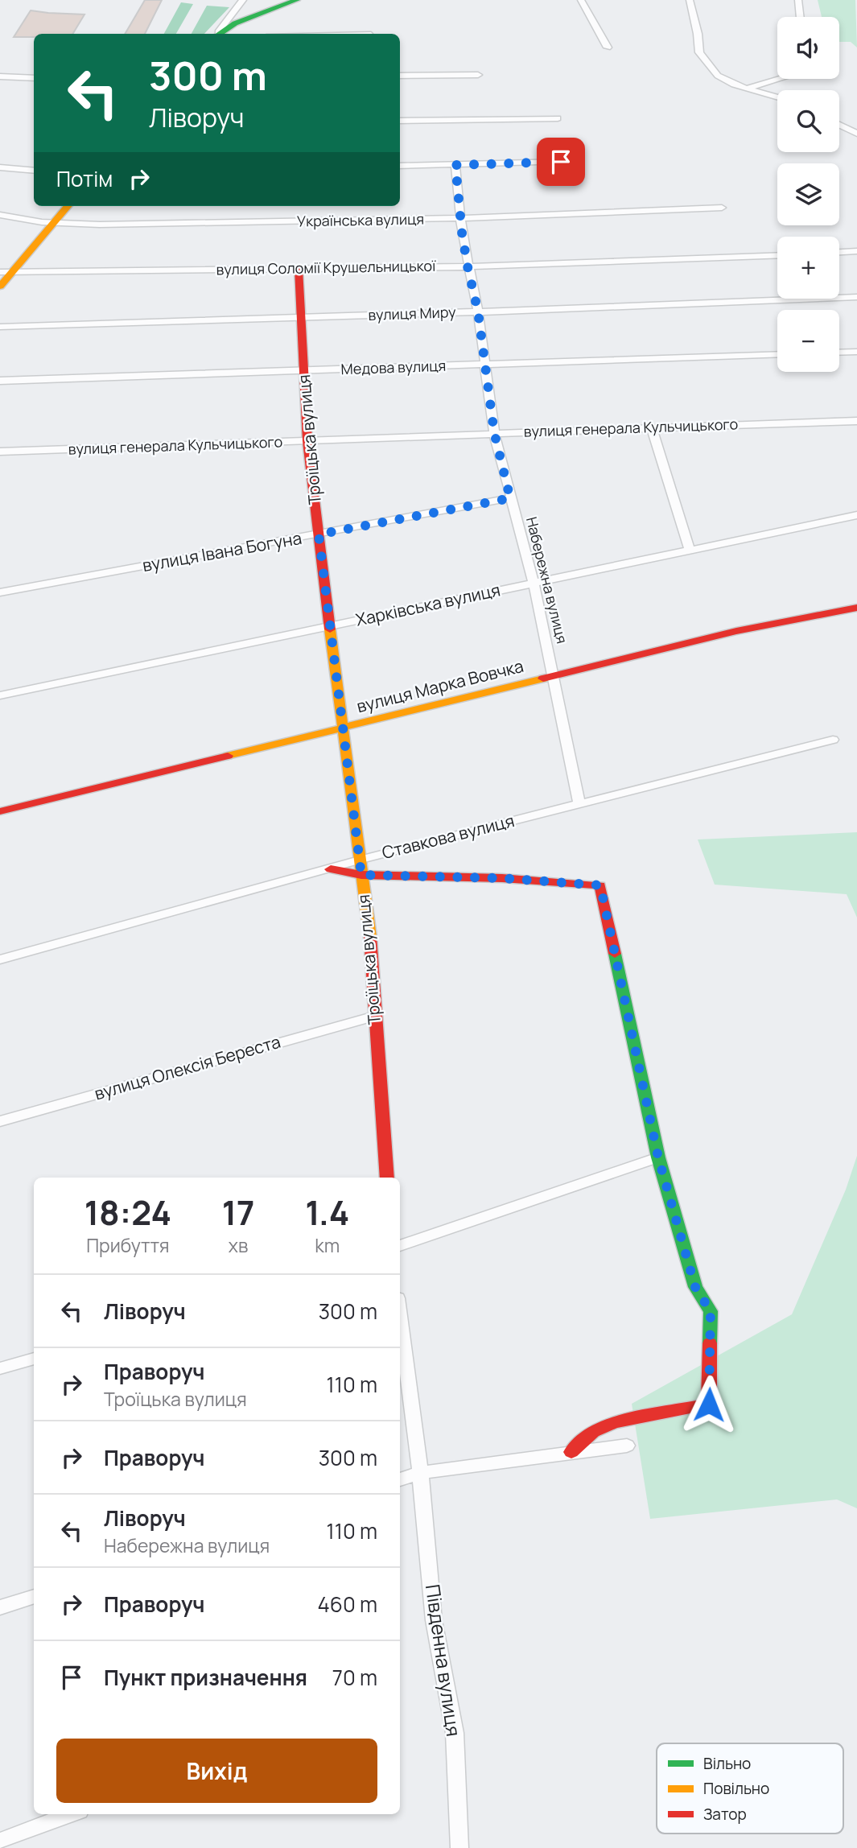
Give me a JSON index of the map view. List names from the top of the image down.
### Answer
{
  "streets": {
    "street": [
      "Українська вулиця",
      "вулиця Соломії Крушельницької",
      "вулиця Миру",
      "Медова вулиця",
      "вулиця генерала Кульчицького",
      "Троїцька вулиця",
      "вулиця Івана Богуна",
      "Набережна вулиця",
      "Харківська вулиця",
      "вулиця Марка Вовчка",
      "Ставкова вулиця",
      "вулиця Олексія Береста",
      "Південна вулиця"
    ]
  },
  "crossings": [
    ["Українська вулиця", "Набережна вулиця"],
    ["вулиця Соломії Крушельницької", "Троїцька вулиця"],
    ["вулиця Соломії Крушельницької", "Набережна вулиця"],
    ["вулиця Миру", "Троїцька вулиця"],
    ["вулиця Миру", "Набережна вулиця"],
    ["Медова вулиця", "Троїцька вулиця"],
    ["Медова вулиця", "Набережна вулиця"],
    ["вулиця генерала Кульчицького", "Троїцька вулиця"],
    ["вулиця генерала Кульчицького", "Набережна вулиця"],
    ["Троїцька вулиця", "вулиця Івана Богуна"],
    ["Троїцька вулиця", "Харківська вулиця"],
    ["Троїцька вулиця", "вулиця Марка Вовчка"],
    ["Троїцька вулиця", "Ставкова вулиця"],
    ["Троїцька вулиця", "вулиця Олексія Береста"],
    ["вулиця Івана Богуна", "Набережна вулиця"],
    ["Набережна вулиця", "Харківська вулиця"],
    ["Набережна вулиця", "вулиця Марка Вовчка"],
    ["Набережна вулиця", "Ставкова вулиця"]
  ],
  "legend": ["Вільно", "Повільно", "Затор"],
  "page": {
    "map_buttons": ["+", "−"],
    "turn": ["300 m", "Ліворуч"],
    "then": "Потім",
    "eta": [
      "18:24",
      "Прибуття",
      "17",
      "хв",
      "1.4",
      "km"
    ],
    "list": [
      {
        "name": "Ліворуч",
        "value": "300 m"
      },
      {
        "name": "Праворуч",
        "note": "Троїцька вулиця",
        "value": "110 m"
      },
      {
        "name": "Праворуч",
        "value": "300 m"
      },
      {
        "name": "Ліворуч",
        "note": "Набережна вулиця",
        "value": "110 m"
      },
      {
        "name": "Праворуч",
        "value": "460 m"
      },
      {
        "name": "Пункт призначення",
        "value": "70 m"
      }
    ],
    "buttons": "Вихід"
  }
}
